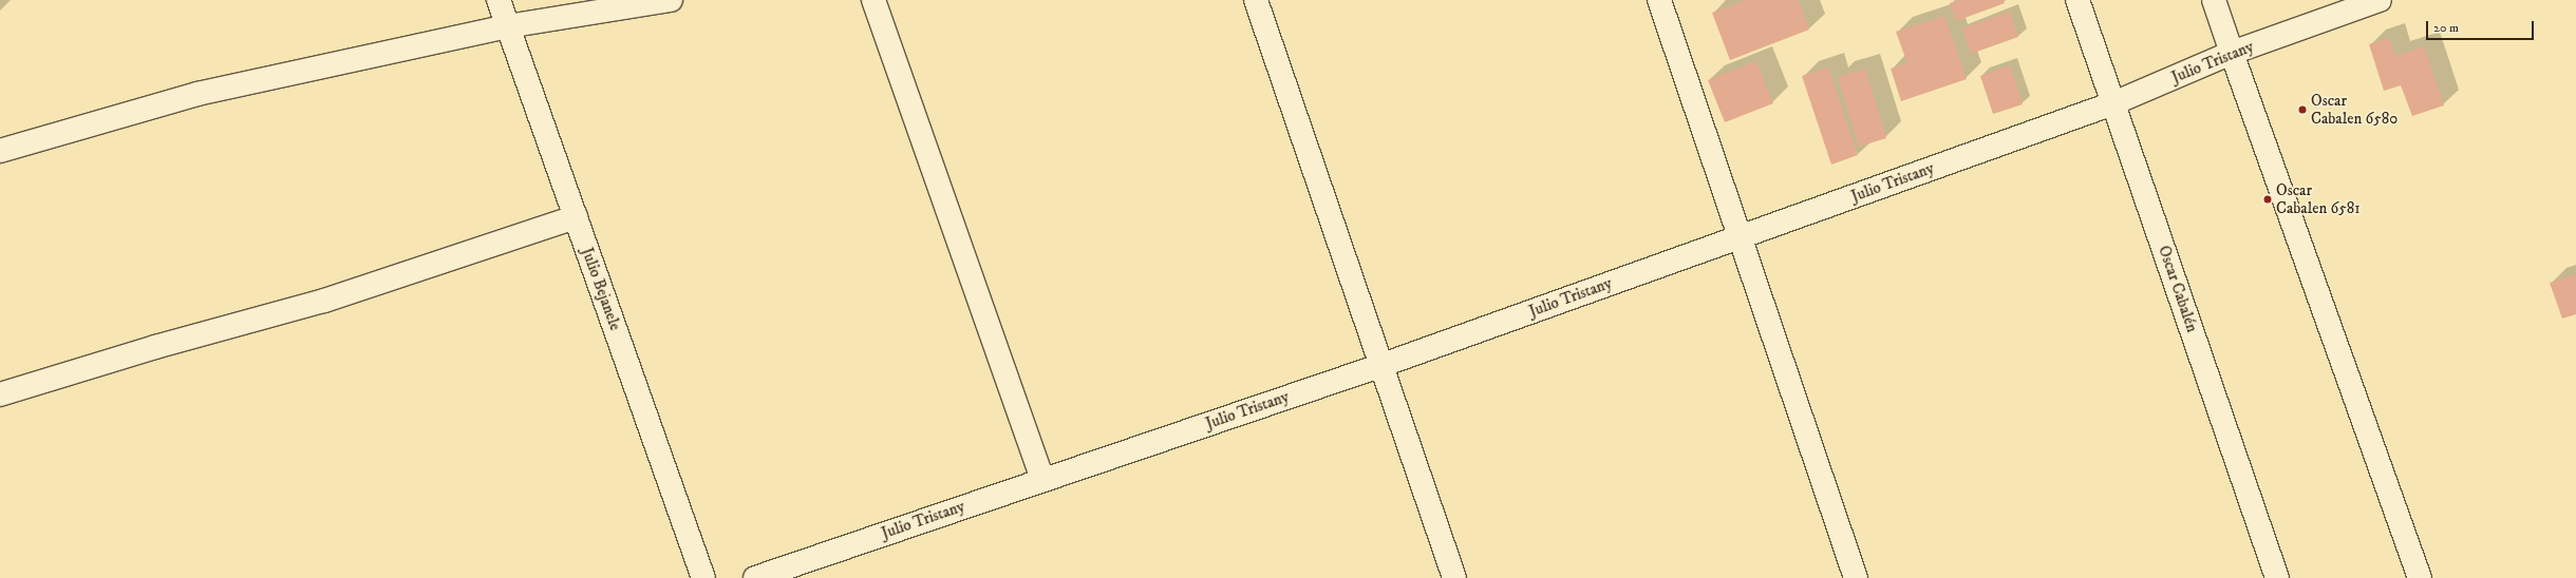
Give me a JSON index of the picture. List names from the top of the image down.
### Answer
{
  "streets": {
    "street": ["Julio Tristany", "Julio Bejanele", "Oscar Cabalén"]
  },
  "crossings": [
    ["Julio Tristany", "Oscar Cabalén"]
  ],
  "places": ["Oscar Cabalen 6580", "Oscar Cabalen 6581"],
  "scale_bar": "20 m"
}
